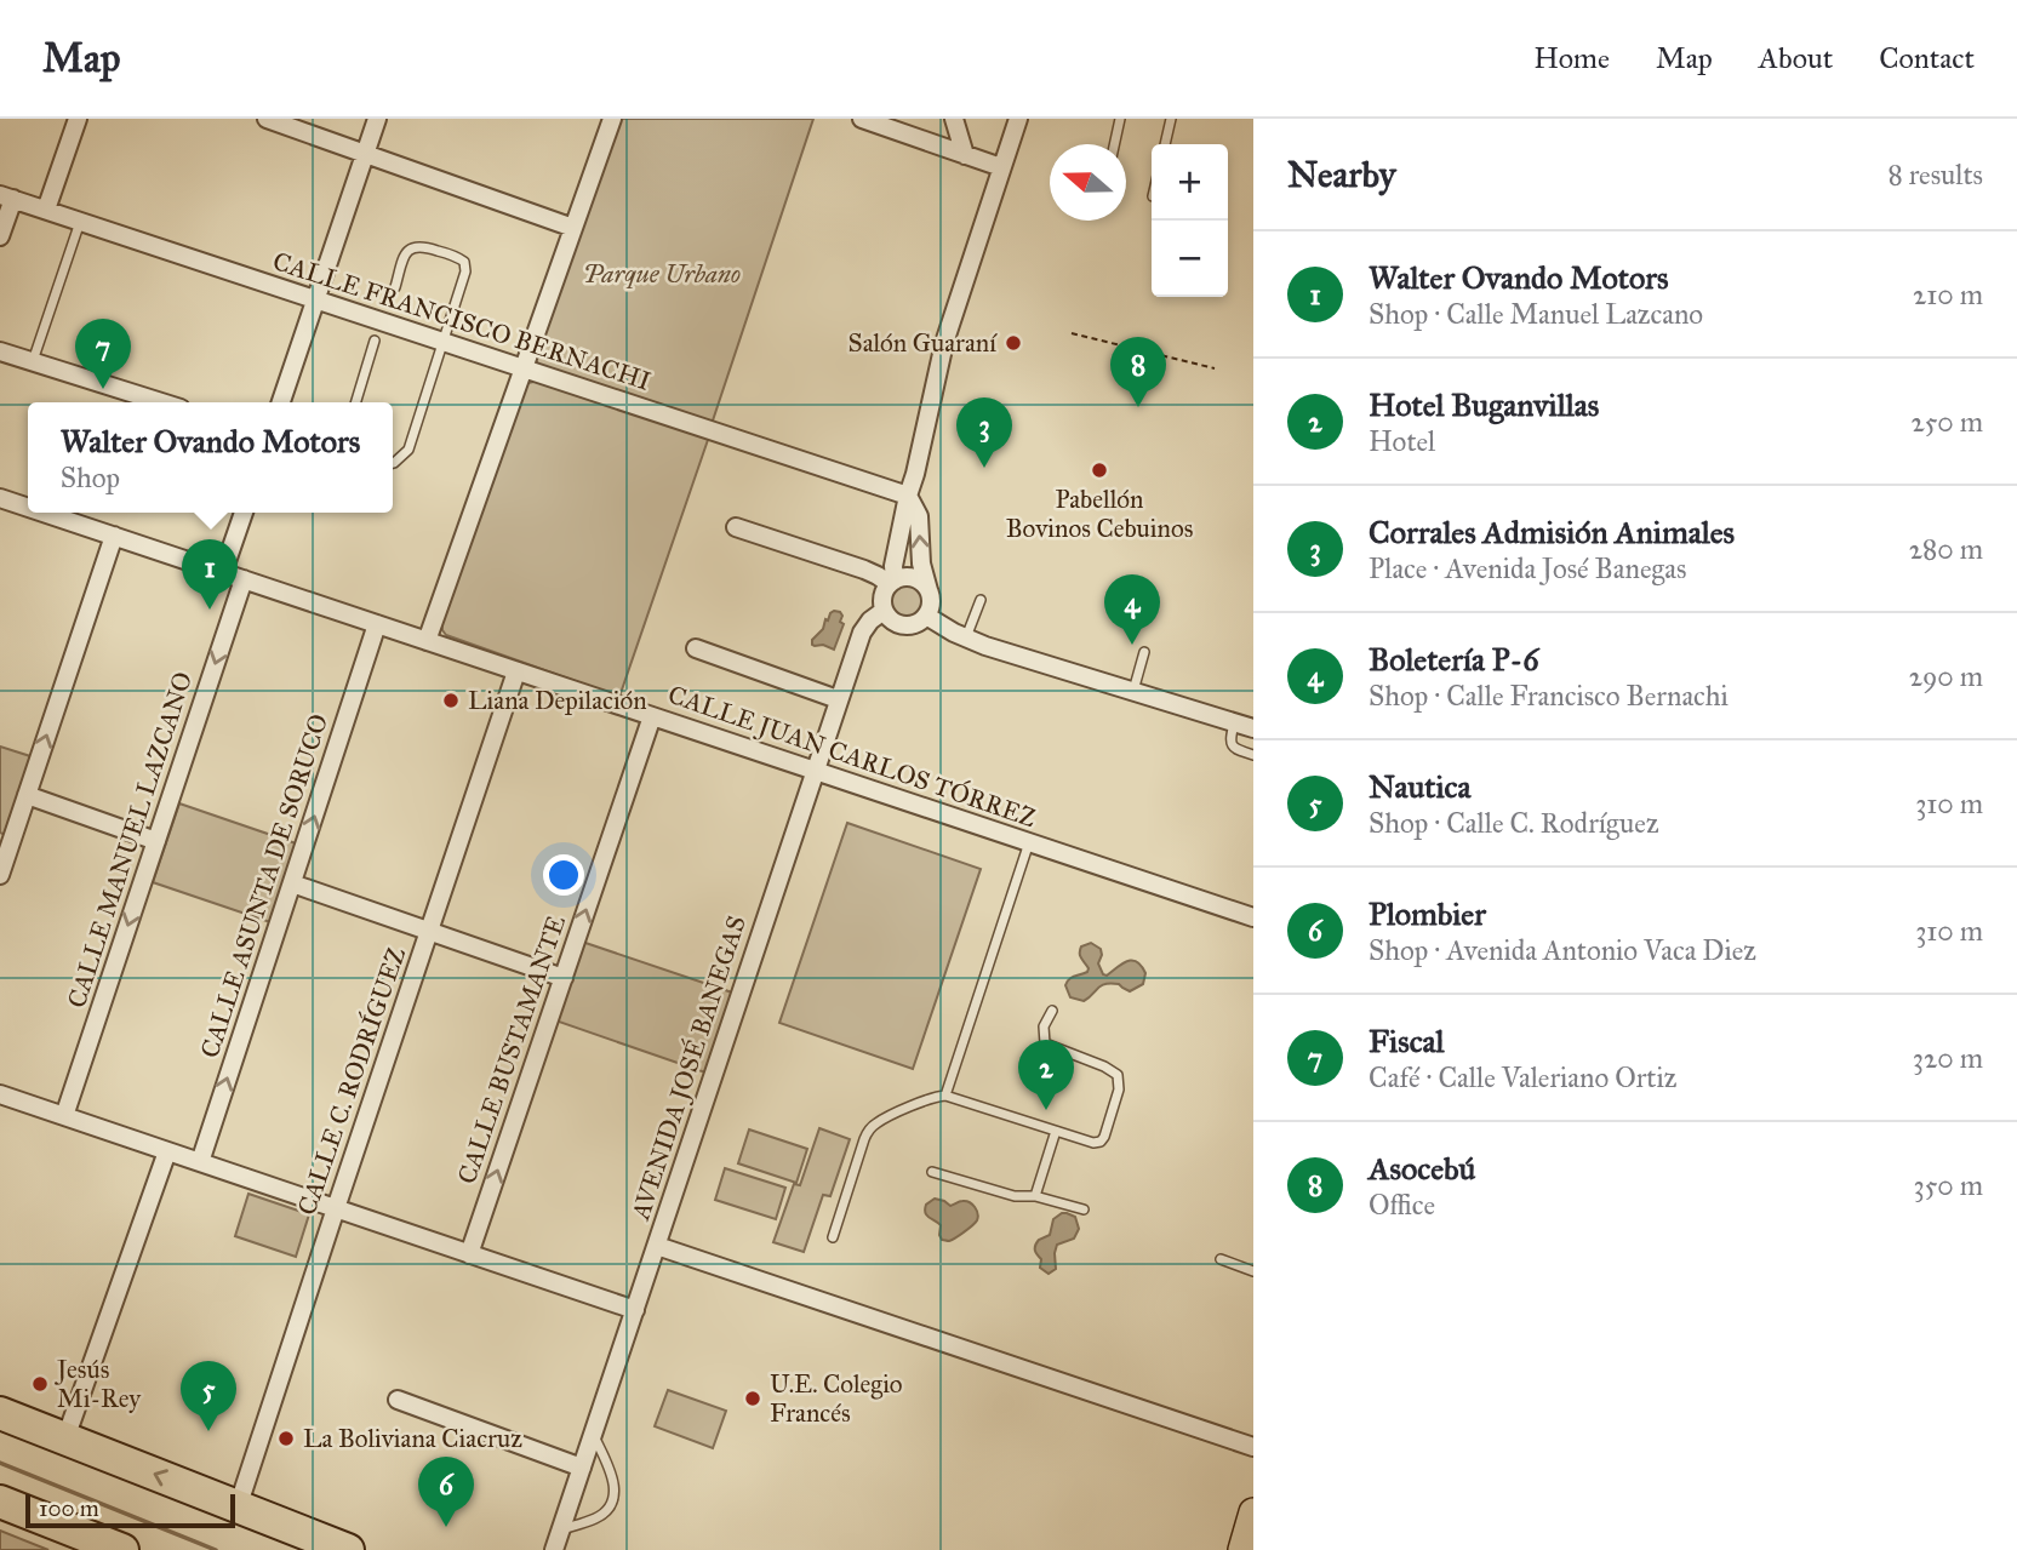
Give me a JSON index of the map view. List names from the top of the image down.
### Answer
{
  "streets": {
    "street": [
      "CALLE FRANCISCO BERNACHI",
      "CALLE JUAN CARLOS TÓRREZ",
      "CALLE MANUEL LAZCANO",
      "CALLE ASUNTA DE SORUCO",
      "CALLE BUSTAMANTE",
      "AVENIDA JOSÉ BANEGAS",
      "CALLE C. RODRÍGUEZ"
    ]
  },
  "crossings": [
    ["CALLE JUAN CARLOS TÓRREZ", "CALLE MANUEL LAZCANO"],
    ["CALLE JUAN CARLOS TÓRREZ", "CALLE ASUNTA DE SORUCO"],
    ["CALLE JUAN CARLOS TÓRREZ", "CALLE BUSTAMANTE"],
    ["CALLE JUAN CARLOS TÓRREZ", "AVENIDA JOSÉ BANEGAS"],
    ["CALLE JUAN CARLOS TÓRREZ", "CALLE C. RODRÍGUEZ"]
  ],
  "one_way": ["CALLE ASUNTA DE SORUCO", "CALLE BUSTAMANTE"],
  "parks": ["Parque Urbano"],
  "places": [
    "Salón Guaraní",
    "Pabellón Bovinos Cebuinos",
    "Liana Depilación",
    "Jesús Mi-Rey",
    "U.E. Colegio Francés",
    "La Boliviana Ciacruz"
  ],
  "scale_bar": "100 m",
  "north": "left",
  "page": {
    "header": "Map",
    "nav": [
      "Home",
      "Map",
      "About",
      "Contact"
    ],
    "heading": ["Nearby", "8 results"],
    "map_buttons": ["+", "−"],
    "list": [
      {
        "mark": "1",
        "name": "Walter Ovando Motors",
        "note": "Shop · Calle Manuel Lazcano",
        "value": "210 m"
      },
      {
        "mark": "2",
        "name": "Hotel Buganvillas",
        "note": "Hotel",
        "value": "250 m"
      },
      {
        "mark": "3",
        "name": "Corrales Admisión Animales",
        "note": "Place · Avenida José Banegas",
        "value": "280 m"
      },
      {
        "mark": "4",
        "name": "Boletería P-6",
        "note": "Shop · Calle Francisco Bernachi",
        "value": "290 m"
      },
      {
        "mark": "5",
        "name": "Nautica",
        "note": "Shop · Calle C. Rodríguez",
        "value": "310 m"
      },
      {
        "mark": "6",
        "name": "Plombier",
        "note": "Shop · Avenida Antonio Vaca Diez",
        "value": "310 m"
      },
      {
        "mark": "7",
        "name": "Fiscal",
        "note": "Café · Calle Valeriano Ortiz",
        "value": "320 m"
      },
      {
        "mark": "8",
        "name": "Asocebú",
        "note": "Office",
        "value": "350 m"
      }
    ],
    "pins": [
      "7",
      "8",
      "3",
      "1",
      "4",
      "2",
      "5",
      "6"
    ],
    "popup": ["Walter Ovando Motors", "Shop"],
    "scale": "100 m"
  }
}
